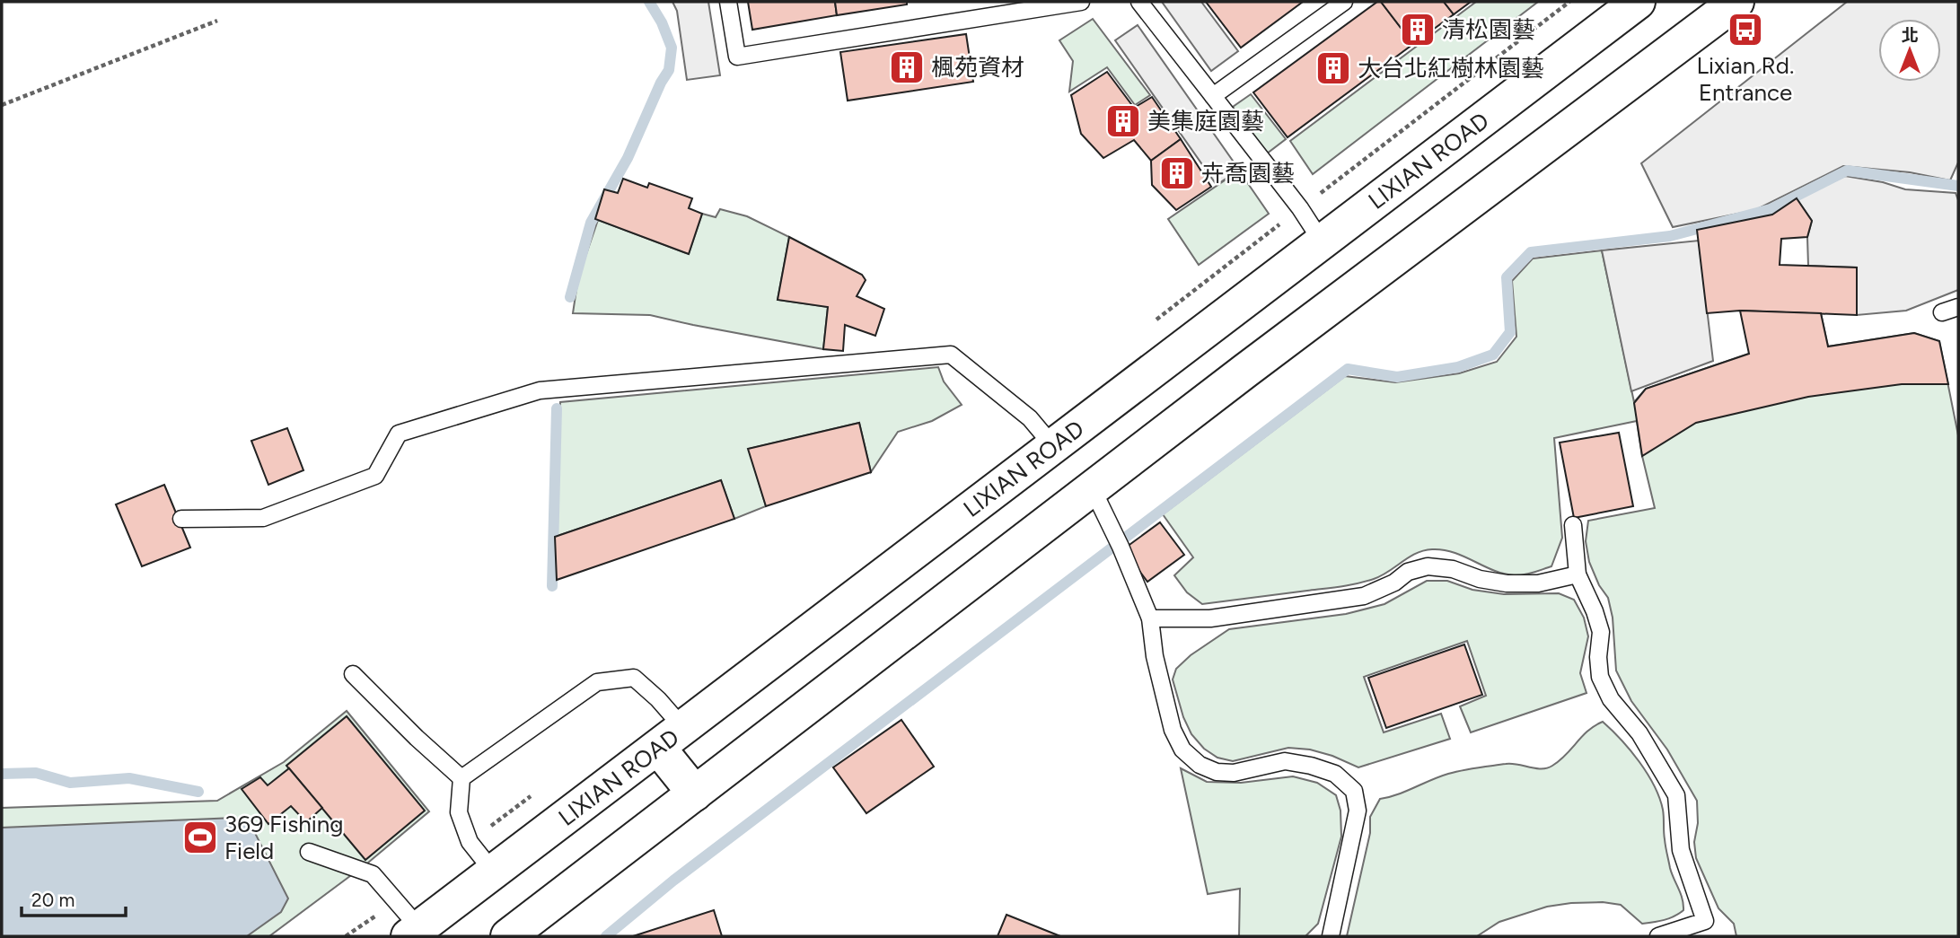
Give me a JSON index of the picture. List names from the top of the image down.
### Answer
{
  "streets": {
    "street": ["LIXIAN ROAD"]
  },
  "places": {
    "building": [
      "清松園藝",
      "楓苑資材",
      "大台北紅樹林園藝",
      "美集庭園藝",
      "卉喬園藝"
    ],
    "bus stop": ["Lixian Rd. Entrance"],
    "sports": ["369 Fishing Field"]
  },
  "scale_bar": "20 m",
  "north": "top"
}
